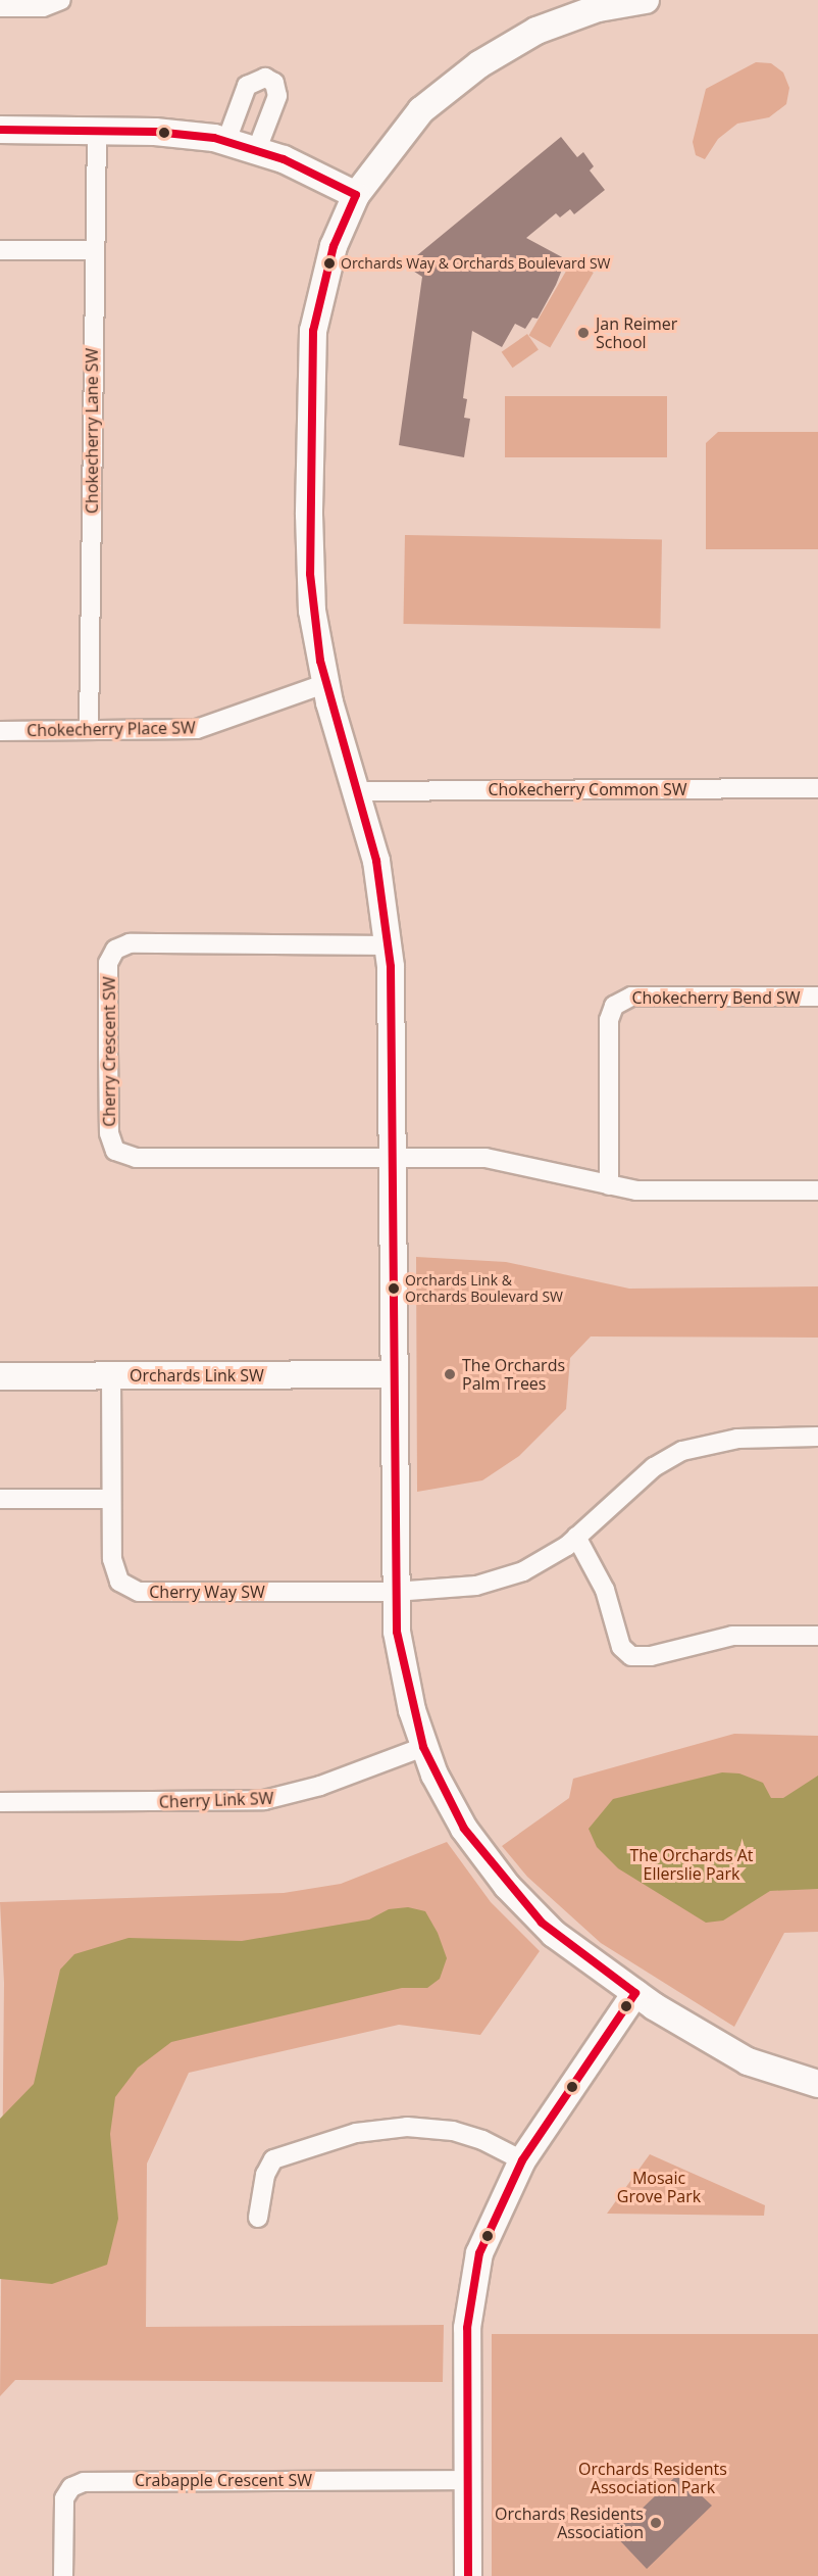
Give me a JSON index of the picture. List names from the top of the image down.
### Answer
{
  "streets": {
    "street": [
      "Chokecherry Lane SW",
      "Chokecherry Place SW",
      "Chokecherry Common SW",
      "Chokecherry Bend SW",
      "Cherry Crescent SW",
      "Orchards Link SW",
      "Cherry Way SW",
      "Cherry Link SW",
      "Crabapple Crescent SW"
    ]
  },
  "crossings": [
    ["Chokecherry Lane SW", "Chokecherry Place SW"],
    ["Orchards Link SW", "Cherry Way SW"]
  ],
  "parks": ["The Orchards At Ellerslie Park", "Mosaic Grove Park", "Orchards Residents Association Park"],
  "places": [
    "Orchards Way & Orchards Boulevard SW",
    "Jan Reimer School",
    "Orchards Link & Orchards Boulevard SW",
    "The Orchards Palm Trees",
    "Orchards Residents Association"
  ]
}
